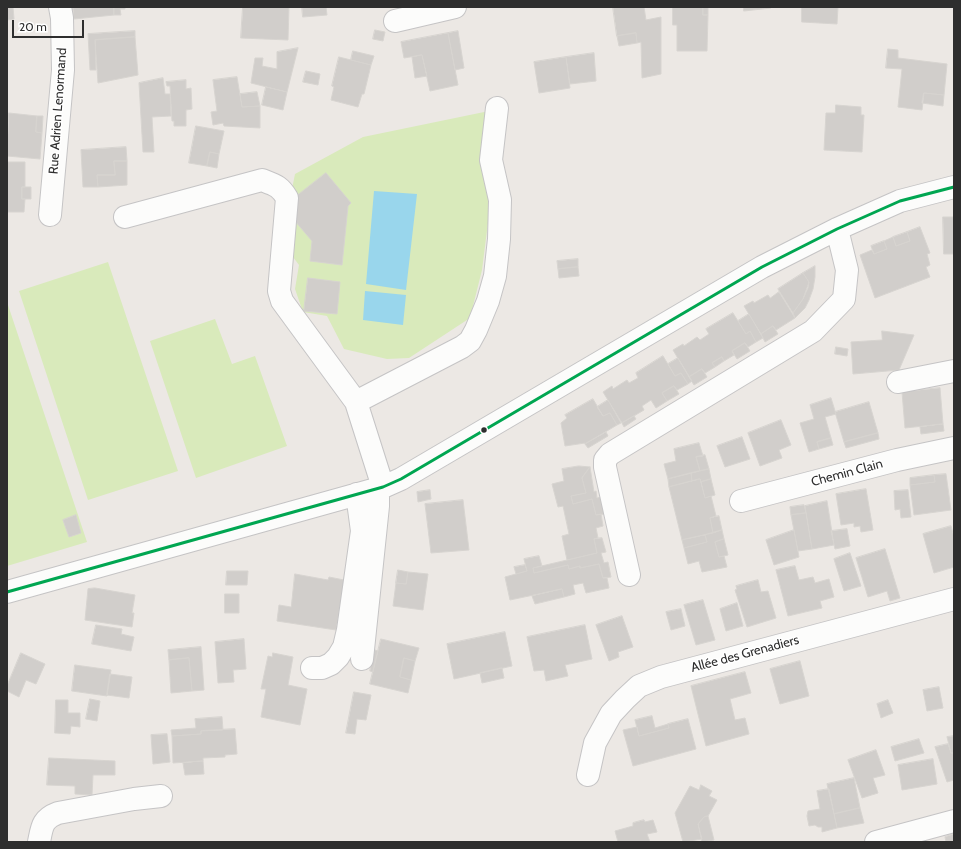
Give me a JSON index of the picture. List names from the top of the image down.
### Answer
{
  "streets": {
    "street": ["Rue Adrien Lenormand", "Chemin Clain", "Allée des Grenadiers"]
  },
  "scale_bar": "20 m"
}
